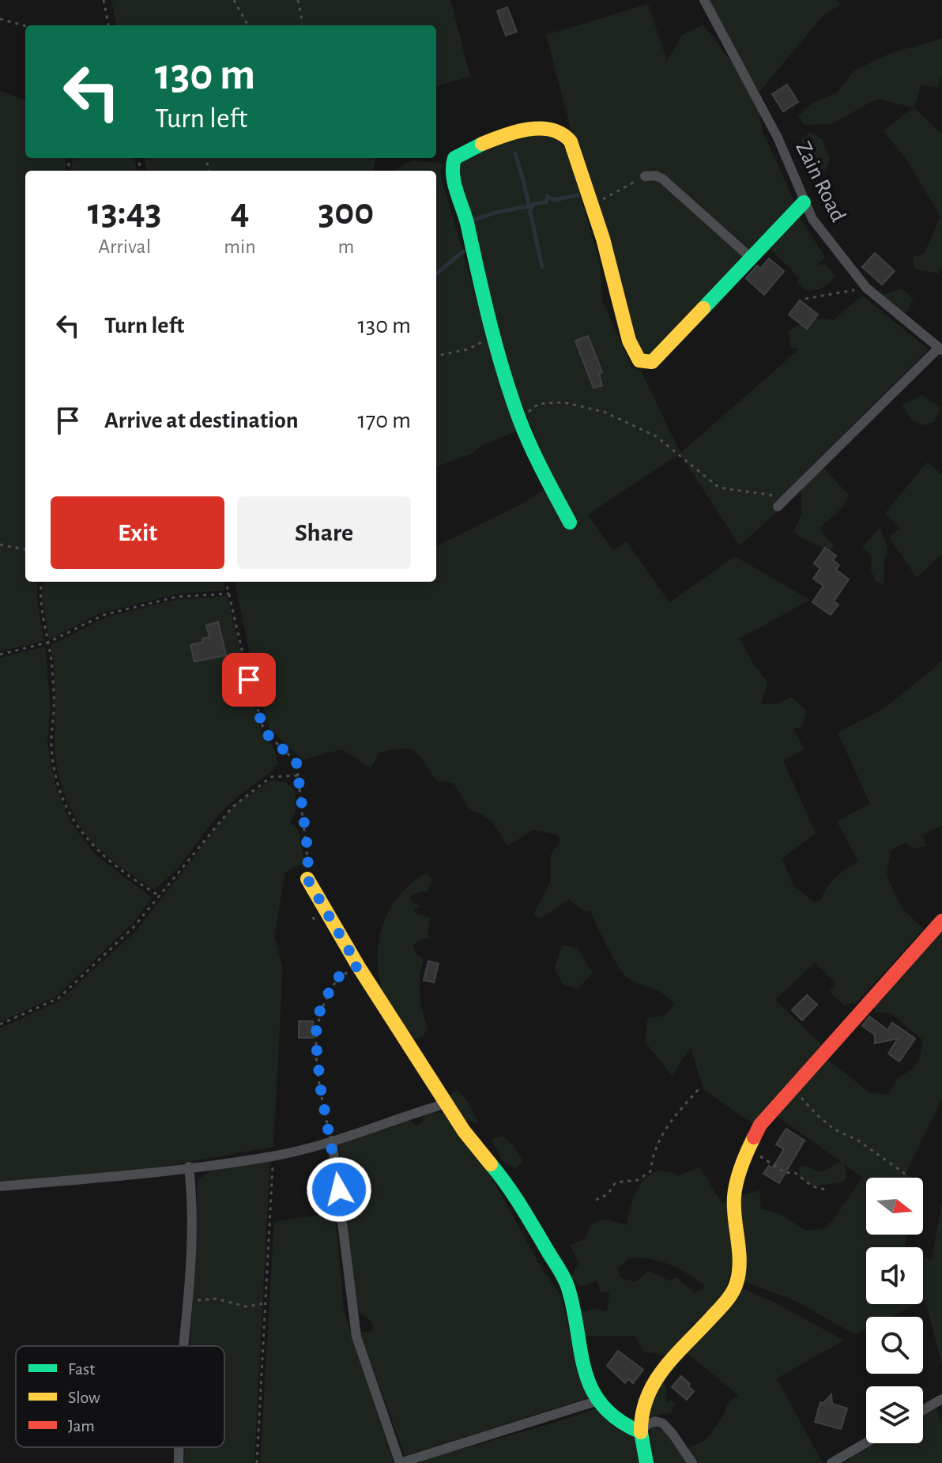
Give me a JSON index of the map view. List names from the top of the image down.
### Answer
{
  "streets": {
    "street": ["Zain Road"]
  },
  "legend": ["Fast", "Slow", "Jam"],
  "north": "right",
  "page": {
    "turn": ["130 m", "Turn left"],
    "eta": [
      "13:43",
      "Arrival",
      "4",
      "min",
      "300",
      "m"
    ],
    "list": [
      {
        "name": "Turn left",
        "value": "130 m"
      },
      {
        "name": "Arrive at destination",
        "value": "170 m"
      }
    ],
    "buttons": ["Exit", "Share"]
  }
}
